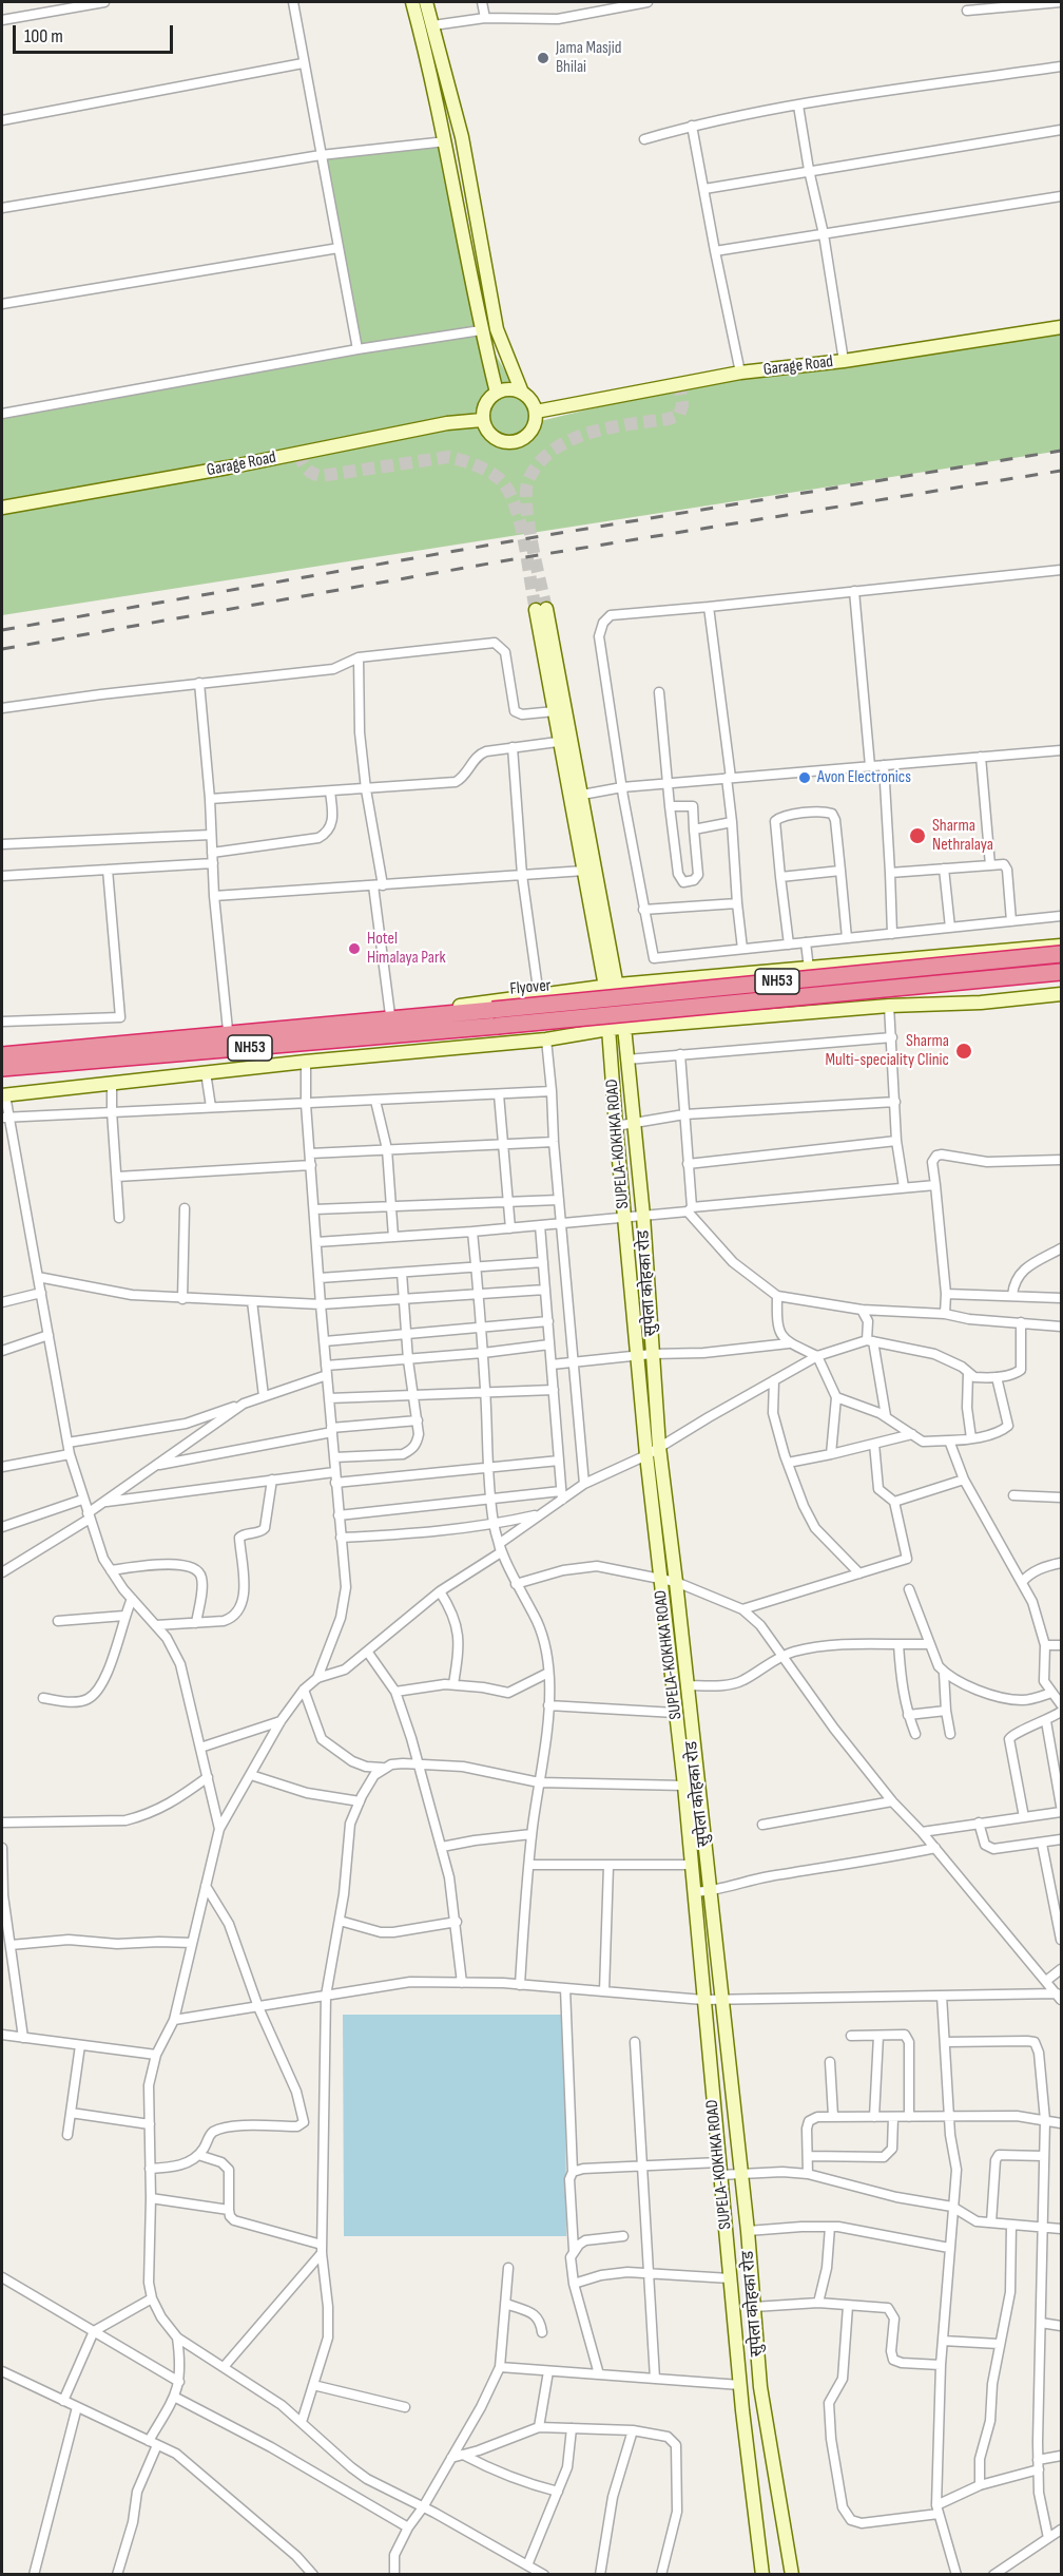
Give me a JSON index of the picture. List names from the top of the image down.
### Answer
{
  "streets": {
    "highway": ["NH53", "Flyover"],
    "street": ["Garage Road", "SUPELA-KOKHKA ROAD", "सुपेला कोहका रोड"]
  },
  "crossings": [
    ["SUPELA-KOKHKA ROAD", "सुपेला कोहका रोड"]
  ],
  "places": [
    "Jama Masjid Bhilai",
    "Avon Electronics",
    "Sharma Nethralaya",
    "Hotel Himalaya Park",
    "Sharma Multi-speciality Clinic"
  ],
  "scale_bar": "100 m"
}
